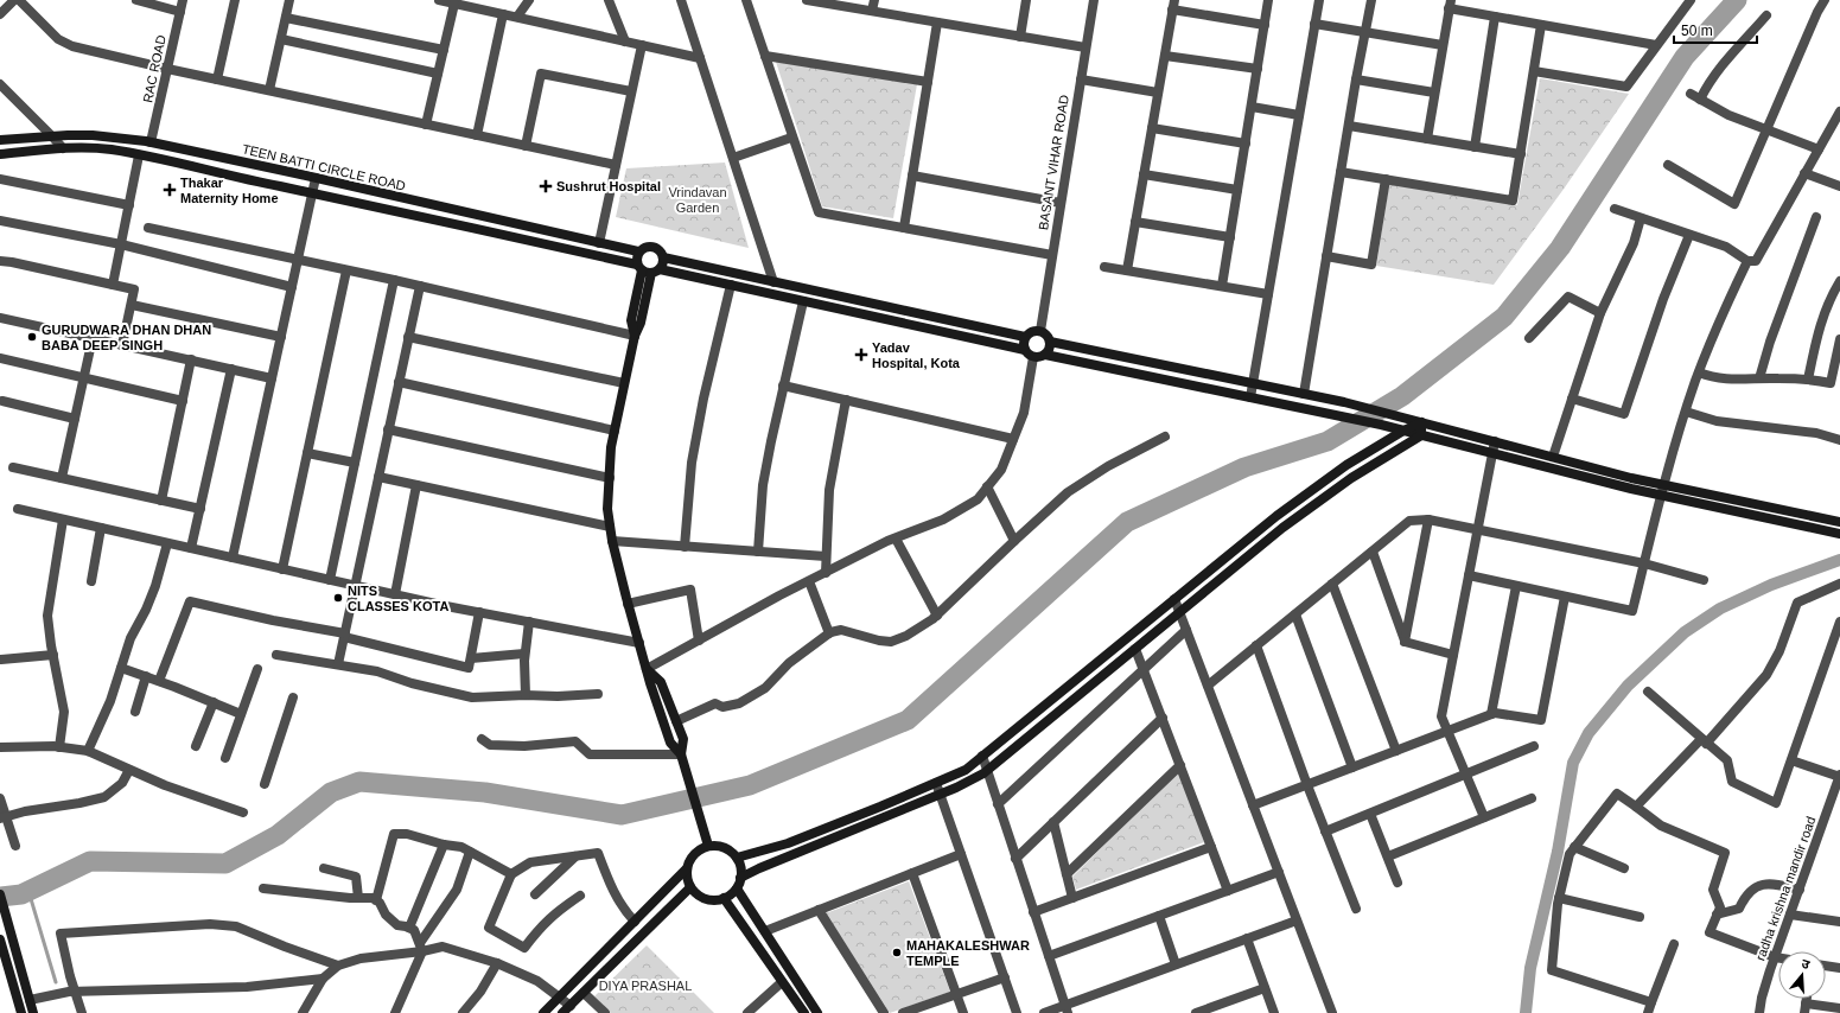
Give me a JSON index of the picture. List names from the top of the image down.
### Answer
{
  "streets": {
    "street": [
      "RAC ROAD",
      "BASANT VIHAR ROAD",
      "TEEN BATTI CIRCLE ROAD",
      "radha krishna mandir road"
    ]
  },
  "crossings": [
    ["RAC ROAD", "TEEN BATTI CIRCLE ROAD"]
  ],
  "parks": ["Vrindavan Garden", "DIYA PRASHAL"],
  "places": {
    "health": ["Sushrut Hospital", "Thakar Maternity Home", "Yadav Hospital, Kota"],
    "other": ["GURUDWARA DHAN DHAN BABA DEEP SINGH", "NITS CLASSES KOTA", "MAHAKALESHWAR TEMPLE"]
  },
  "scale_bar": "50 m",
  "north": "top"
}
